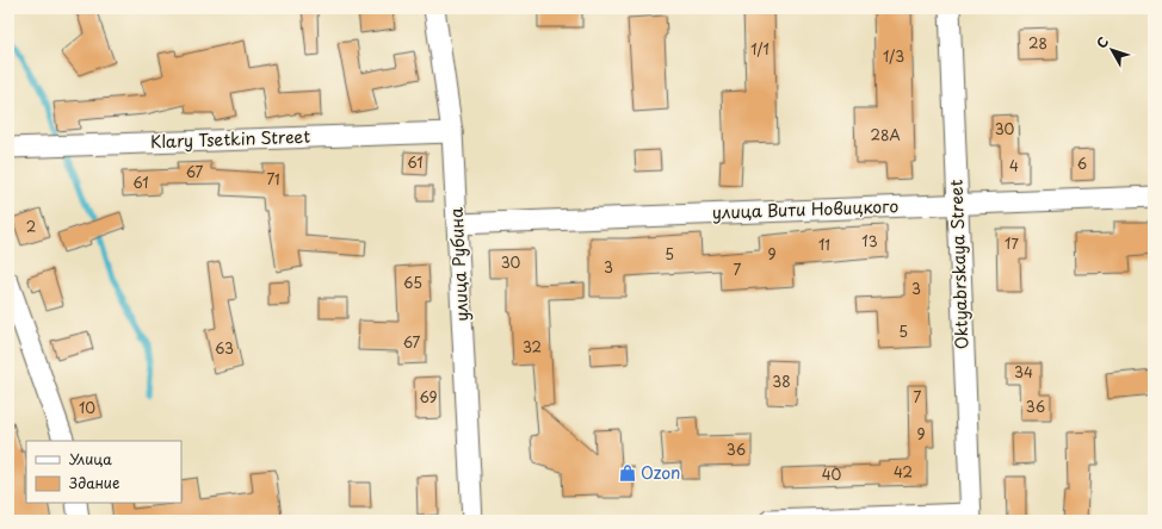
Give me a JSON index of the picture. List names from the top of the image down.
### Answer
{
  "streets": {
    "street": [
      "Klary Tsetkin Street",
      "улица Вити Новицкого",
      "улица Рубина",
      "Oktyabrskaya Street"
    ]
  },
  "crossings": [
    ["Klary Tsetkin Street", "улица Рубина"],
    ["улица Вити Новицкого", "улица Рубина"],
    ["улица Вити Новицкого", "Oktyabrskaya Street"]
  ],
  "places": {
    "shop": ["Ozon"]
  },
  "house_numbers": [
    "28",
    "1/1",
    "1/3",
    "30",
    "28А",
    "61",
    "6",
    "4",
    "67",
    "71",
    "61",
    "2",
    "13",
    "17",
    "11",
    "5",
    "9",
    "30",
    "3",
    "7",
    "65",
    "3",
    "5",
    "67",
    "32",
    "63",
    "34",
    "38",
    "69",
    "7",
    "36",
    "10",
    "9",
    "36",
    "42",
    "40"
  ],
  "legend": ["Улица", "Здание"],
  "north": "top left"
}
